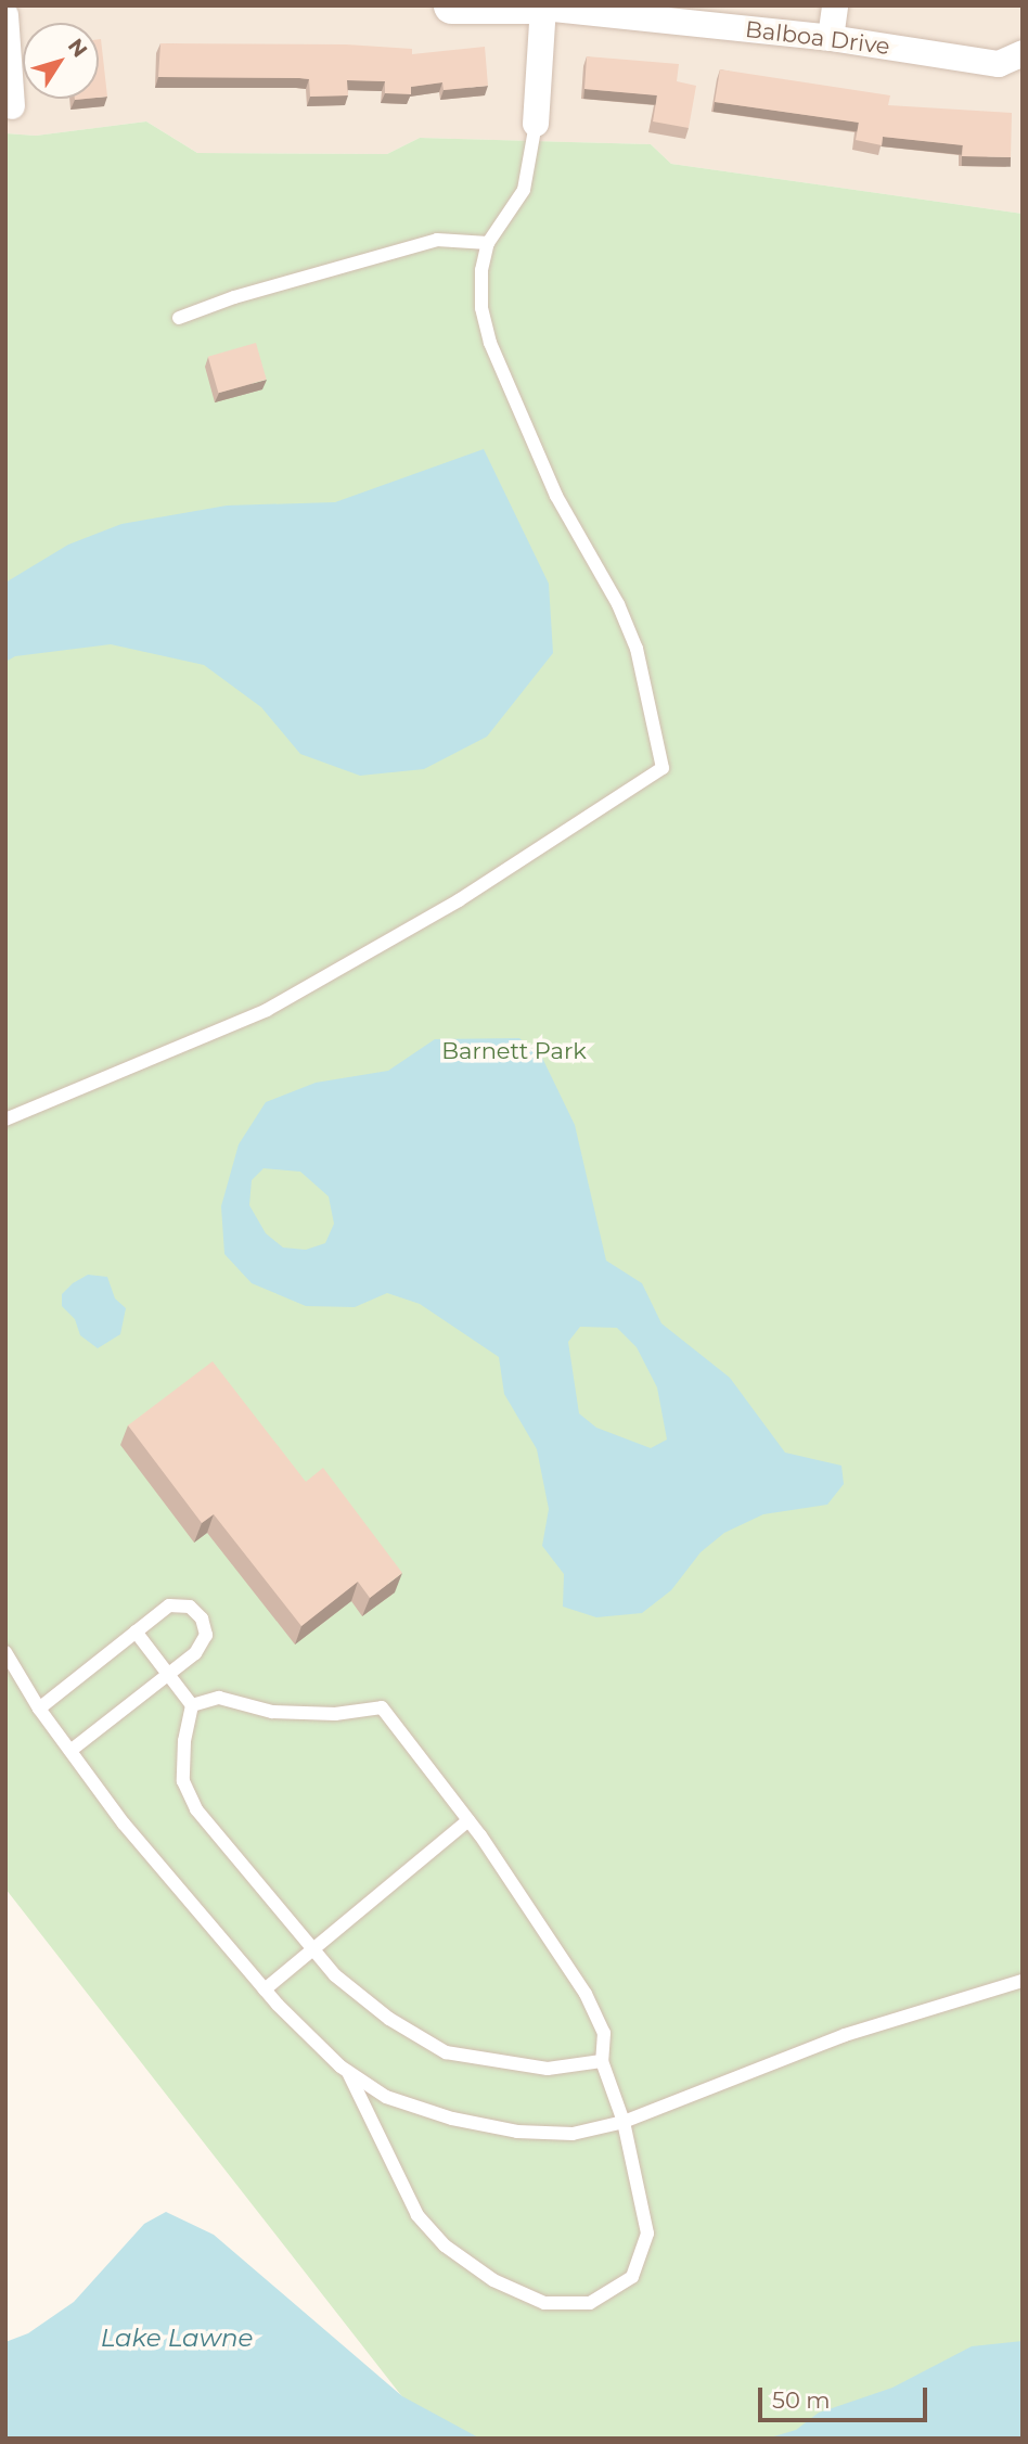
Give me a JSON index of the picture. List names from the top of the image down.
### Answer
{
  "streets": {
    "street": ["Balboa Drive"]
  },
  "water": ["Lake Lawne"],
  "parks": ["Barnett Park"],
  "scale_bar": "50 m",
  "north": "top right"
}
